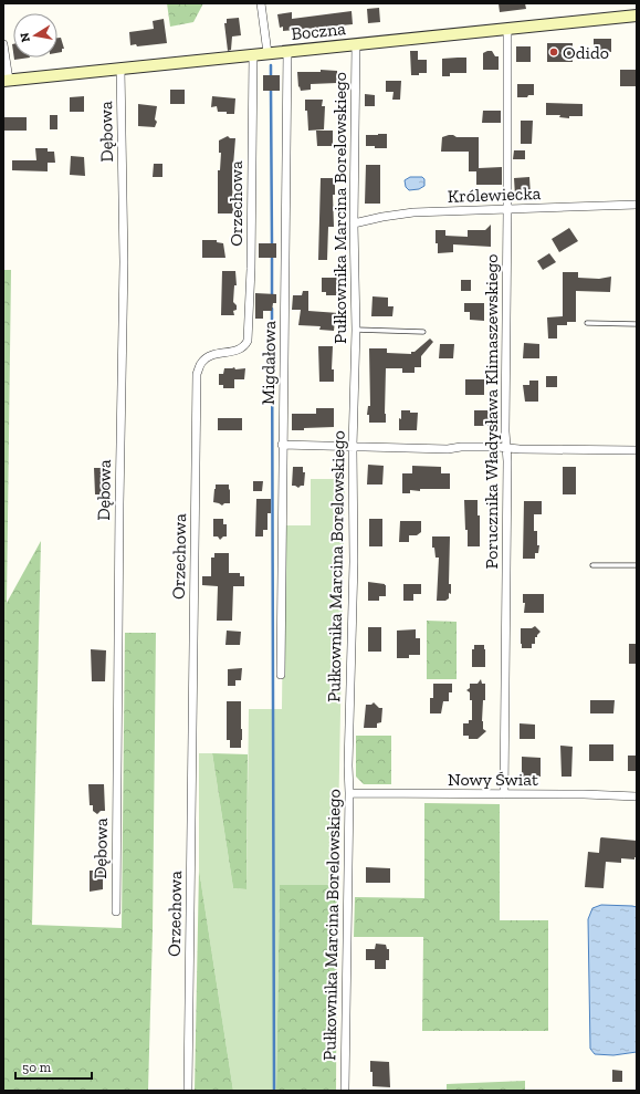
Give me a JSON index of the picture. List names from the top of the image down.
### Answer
{
  "streets": {
    "street": [
      "Boczna",
      "Dębowa",
      "Królewiecka",
      "Orzechowa",
      "Pułkownika Marcina Borelowskiego",
      "Migdałowa",
      "Porucznika Władysława Klimaszewskiego",
      "Nowy Świat"
    ]
  },
  "crossings": [
    ["Boczna", "Dębowa"],
    ["Boczna", "Orzechowa"],
    ["Boczna", "Pułkownika Marcina Borelowskiego"],
    ["Boczna", "Migdałowa"],
    ["Boczna", "Porucznika Władysława Klimaszewskiego"],
    ["Królewiecka", "Pułkownika Marcina Borelowskiego"],
    ["Królewiecka", "Porucznika Władysława Klimaszewskiego"],
    ["Pułkownika Marcina Borelowskiego", "Nowy Świat"],
    ["Porucznika Władysława Klimaszewskiego", "Nowy Świat"]
  ],
  "places": ["Odido"],
  "scale_bar": "50 m",
  "north": "left"
}
